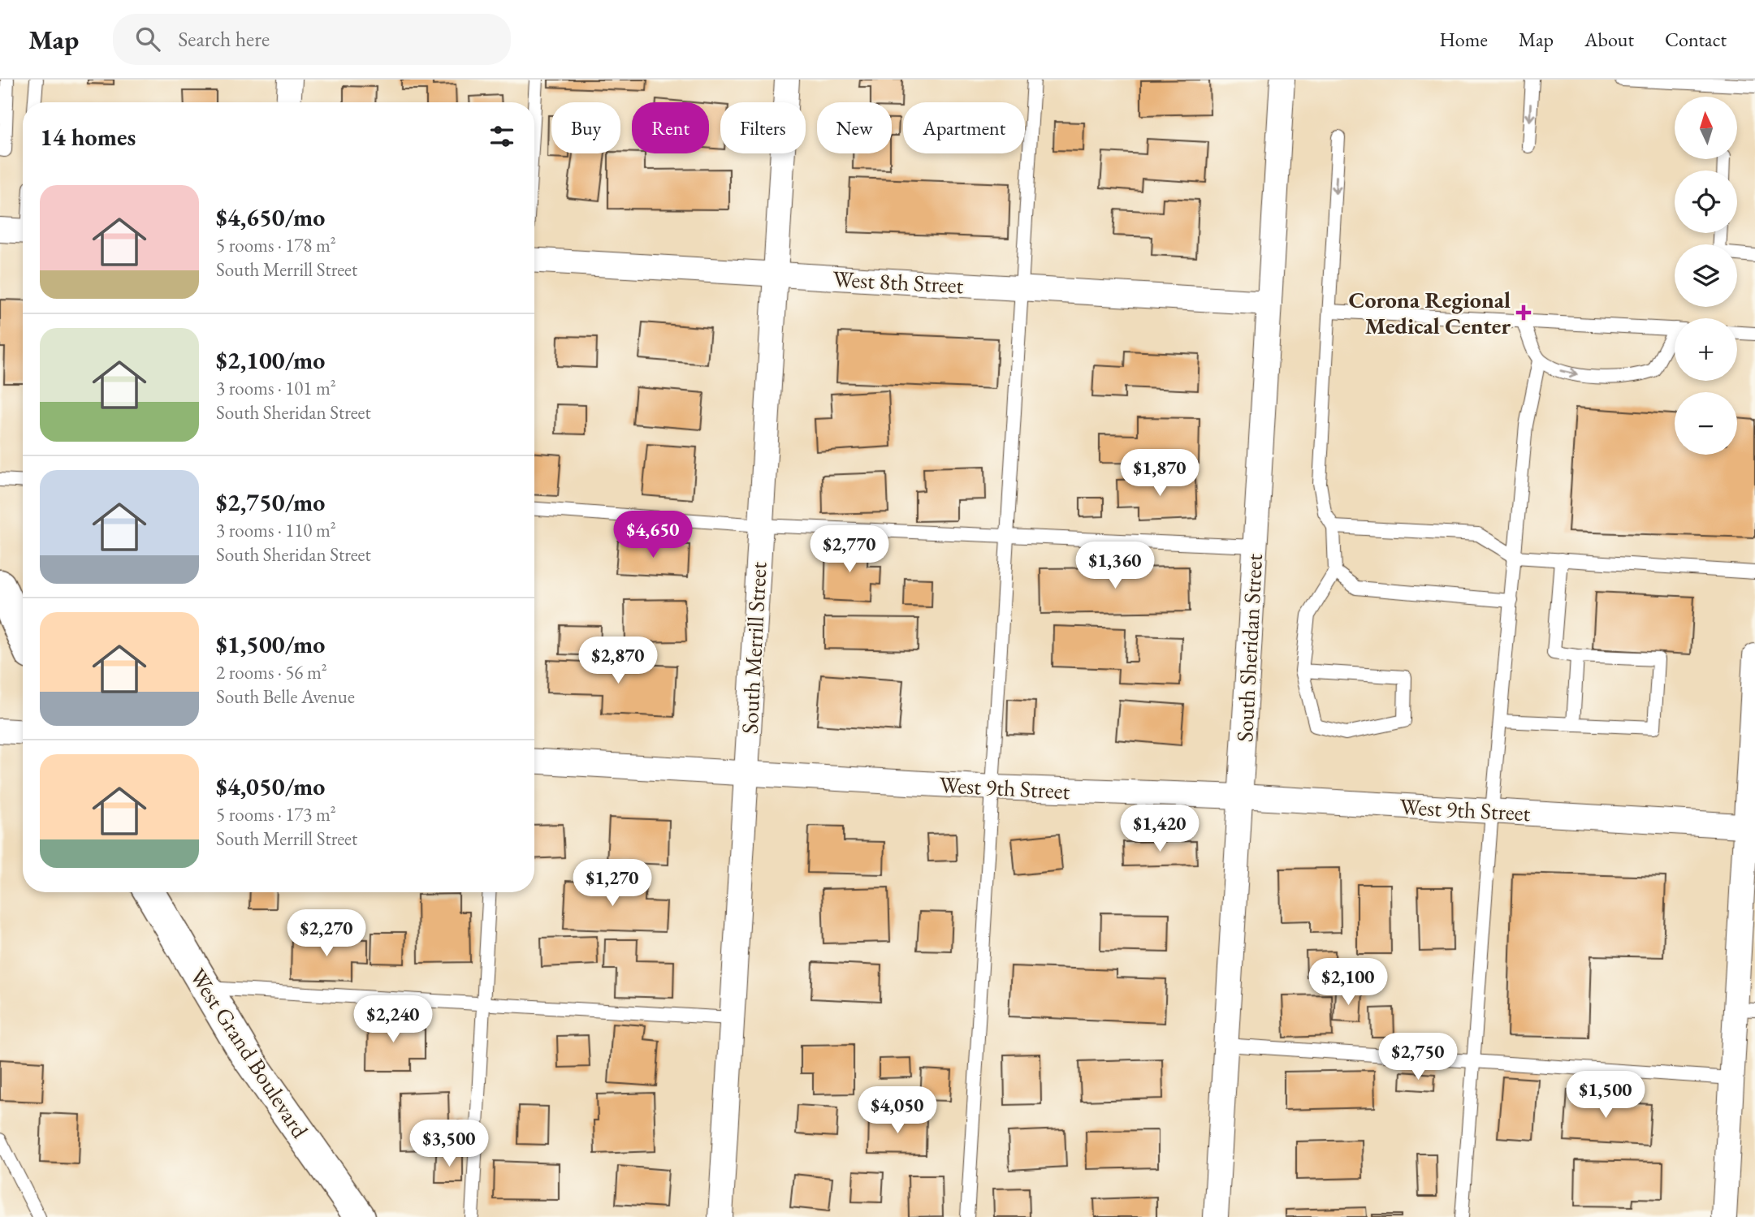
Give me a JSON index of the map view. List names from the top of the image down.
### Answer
{
  "streets": {
    "main road": ["West Grand Boulevard"],
    "street": [
      "West 8th Street",
      "South Merrill Street",
      "South Sheridan Street",
      "West 9th Street"
    ]
  },
  "crossings": [
    ["West 8th Street", "South Merrill Street"],
    ["West 8th Street", "South Sheridan Street"],
    ["South Merrill Street", "West 9th Street"],
    ["South Sheridan Street", "West 9th Street"]
  ],
  "places": {
    "health": ["Corona Regional Medical Center"]
  },
  "north": "top",
  "page": {
    "header": "Map",
    "search": "Search here",
    "nav": [
      "Home",
      "Map",
      "About",
      "Contact"
    ],
    "map_buttons": ["+", "−"],
    "chip": [
      "Buy",
      "Rent",
      "Filters",
      "New",
      "Apartment"
    ],
    "heading": "14 homes",
    "list": [
      {
        "name": "$4,650/mo",
        "note": "5 rooms · 178 m² · South Merrill Street"
      },
      {
        "name": "$2,100/mo",
        "note": "3 rooms · 101 m² · South Sheridan Street"
      },
      {
        "name": "$2,750/mo",
        "note": "3 rooms · 110 m² · South Sheridan Street"
      },
      {
        "name": "$1,500/mo",
        "note": "2 rooms · 56 m² · South Belle Avenue"
      },
      {
        "name": "$4,050/mo",
        "note": "5 rooms · 173 m² · South Merrill Street"
      }
    ],
    "price": [
      "$1,870",
      "$4,650",
      "$2,770",
      "$1,360",
      "$2,870",
      "$1,420",
      "$1,270",
      "$2,270",
      "$2,100",
      "$2,240",
      "$2,750",
      "$1,500",
      "$4,050",
      "$3,500"
    ]
  }
}
